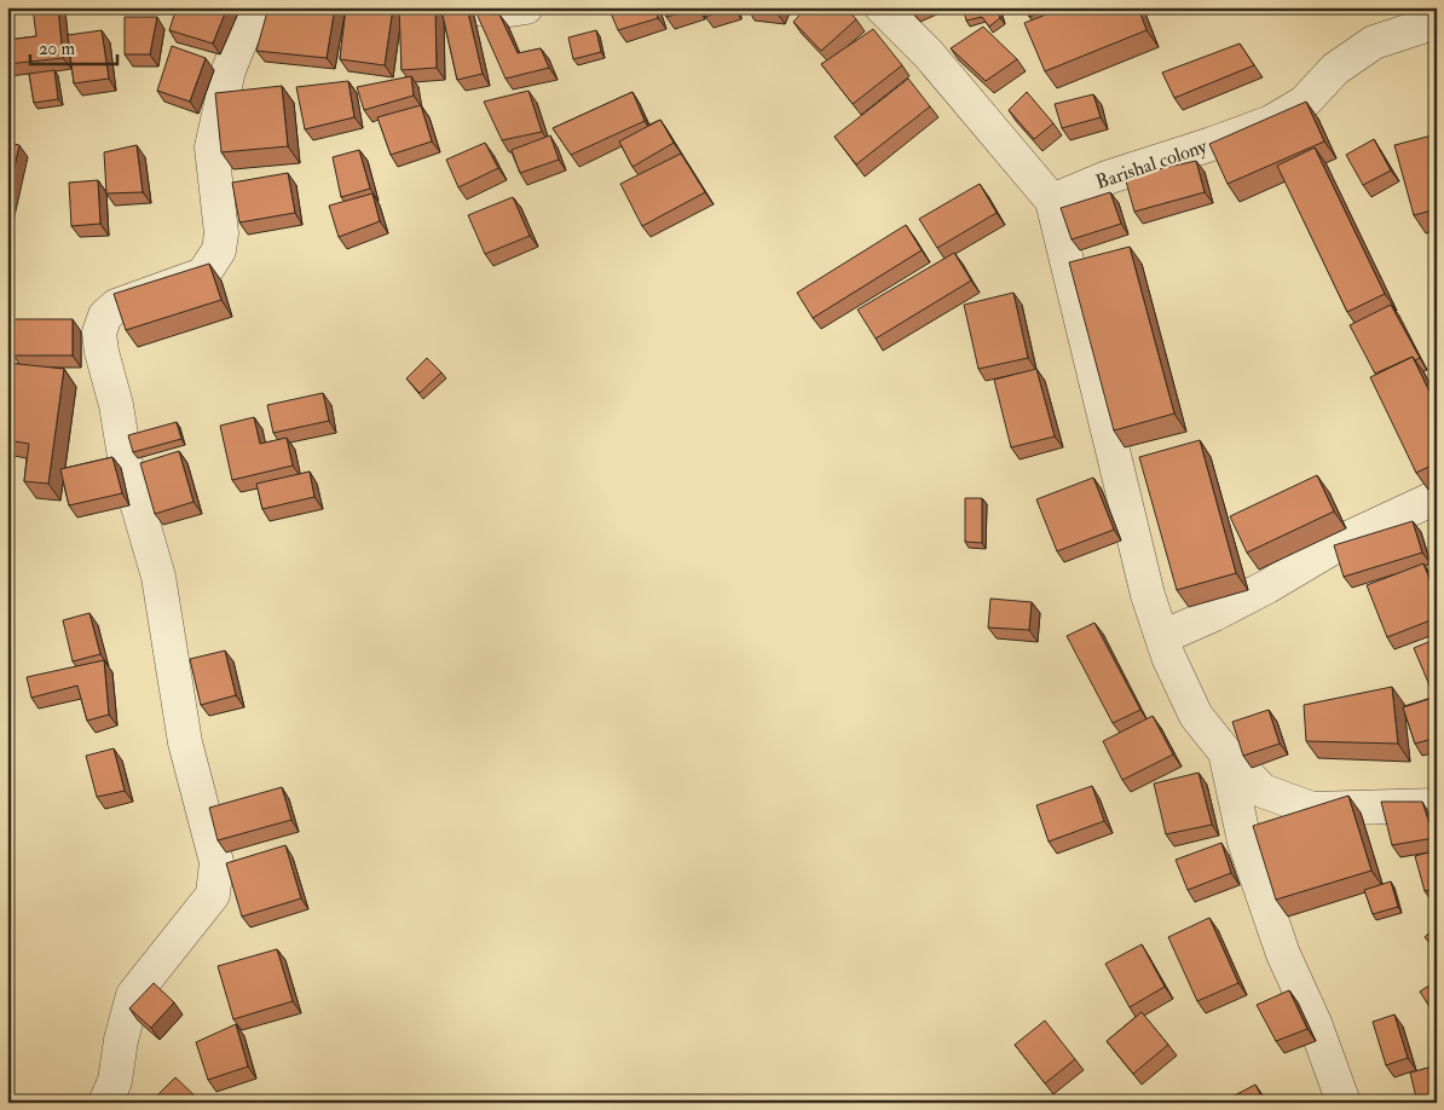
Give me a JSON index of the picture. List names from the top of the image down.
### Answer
{
  "streets": {
    "street": ["Barishal colony"]
  },
  "scale_bar": "20 m"
}
